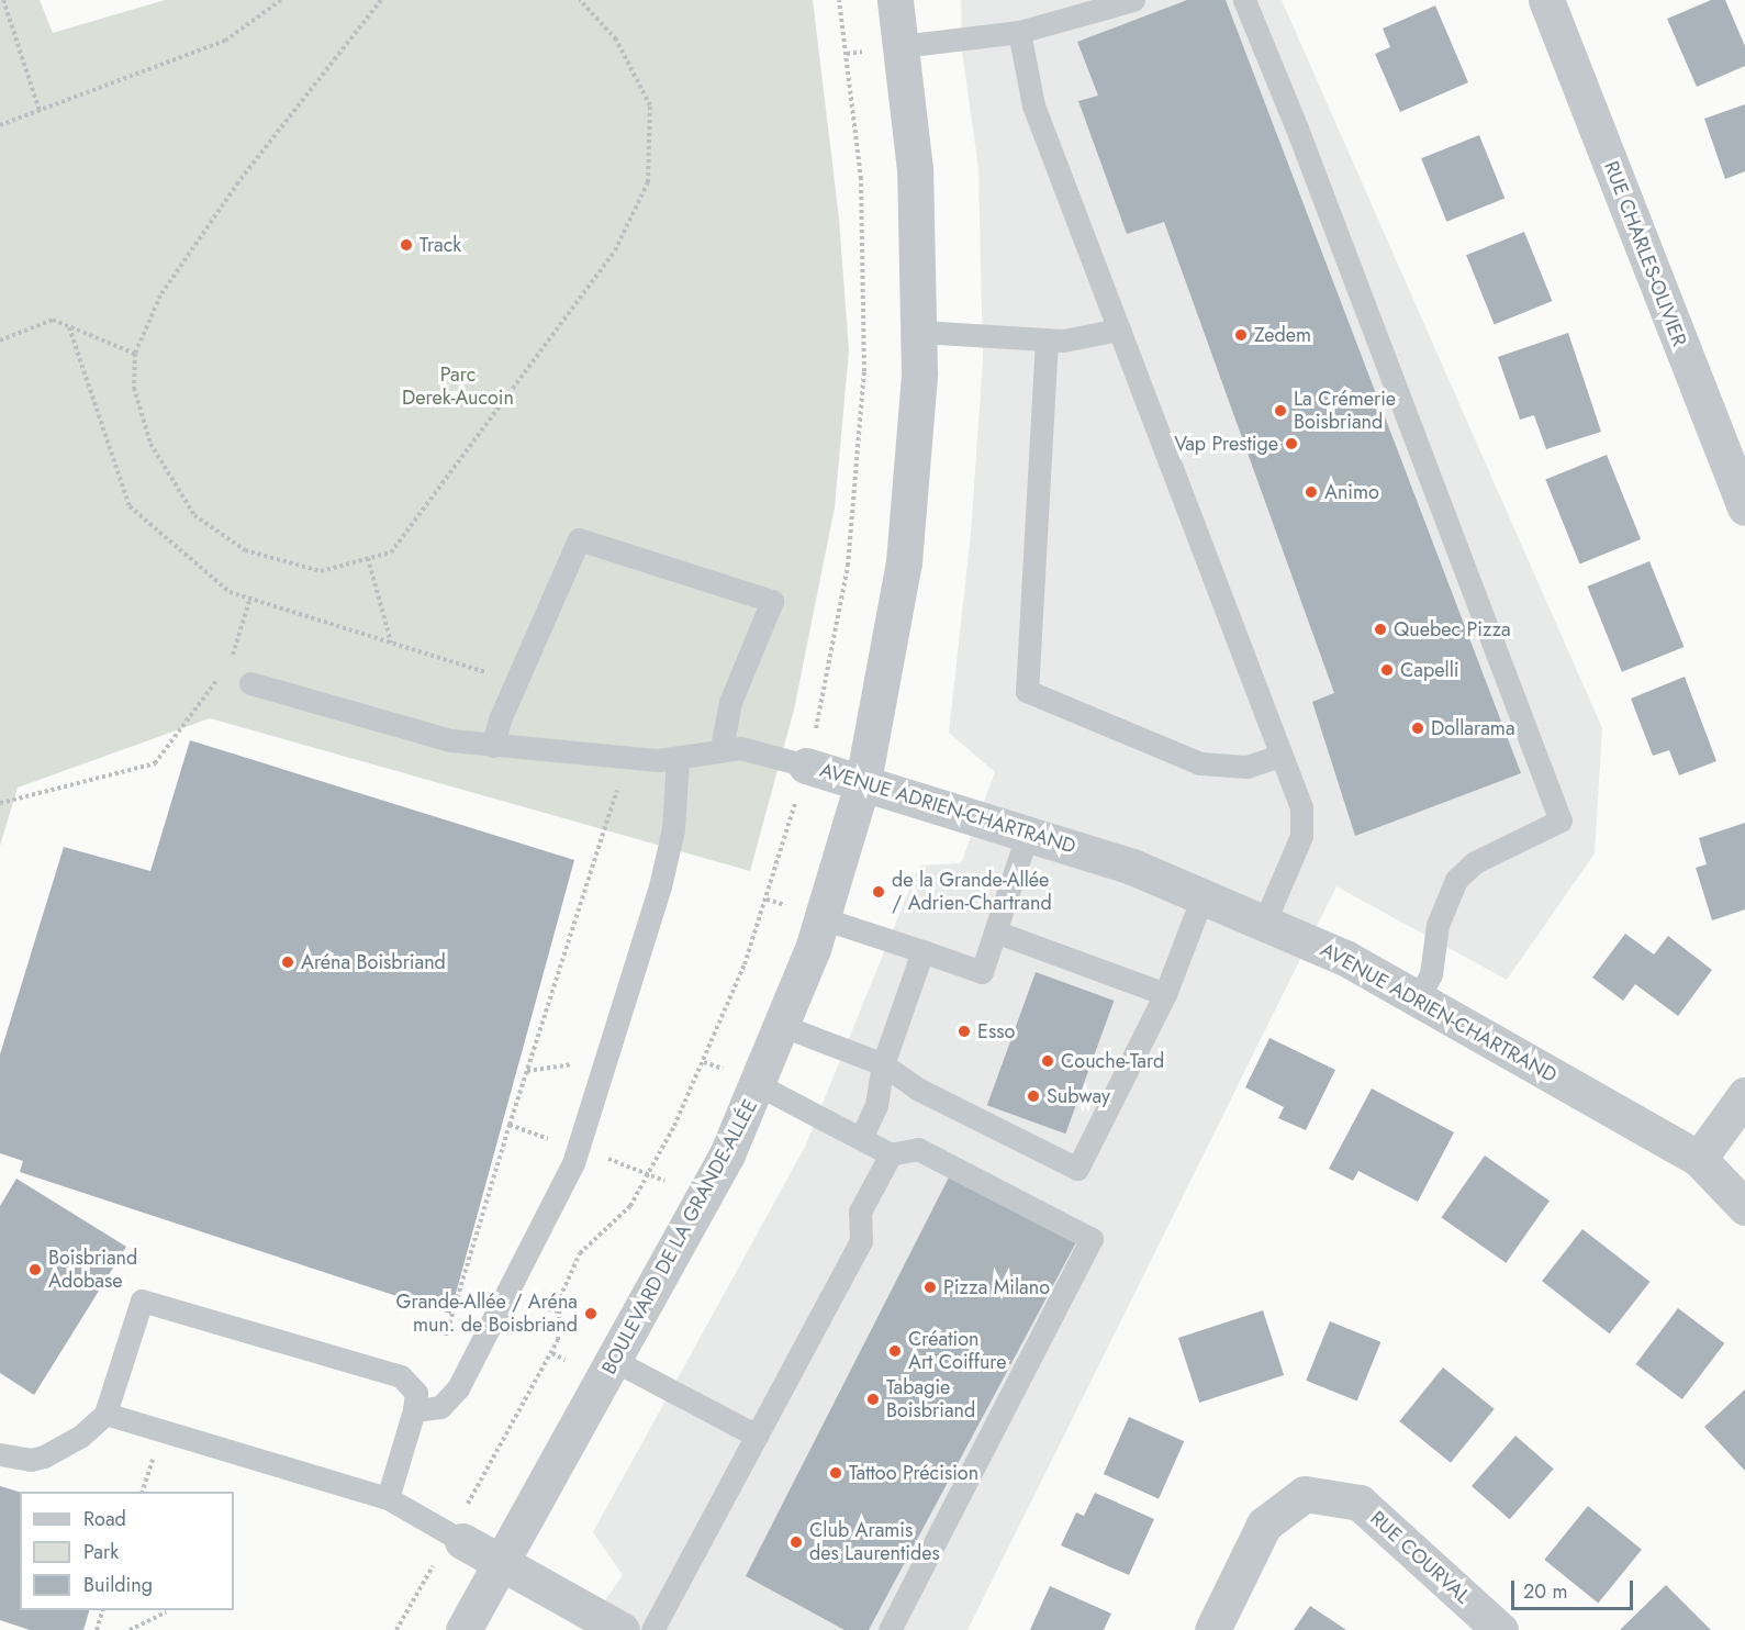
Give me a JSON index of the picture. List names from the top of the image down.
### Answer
{
  "streets": {
    "street": [
      "RUE CHARLES-OLIVIER",
      "AVENUE ADRIEN-CHARTRAND",
      "BOULEVARD DE LA GRANDE-ALLÉE",
      "RUE COURVAL"
    ]
  },
  "crossings": [
    ["AVENUE ADRIEN-CHARTRAND", "BOULEVARD DE LA GRANDE-ALLÉE"]
  ],
  "parks": ["Parc Derek-Aucoin"],
  "places": [
    "Track",
    "Zedem",
    "La Crémerie Boisbriand",
    "Vap Prestige",
    "Animo",
    "Quebec Pizza",
    "Capelli",
    "Dollarama",
    "de la Grande-Allée / Adrien-Chartrand",
    "Aréna Boisbriand",
    "Esso",
    "Couche-Tard",
    "Subway",
    "Boisbriand Adobase",
    "Pizza Milano",
    "Grande-Allée / Aréna mun. de Boisbriand",
    "Création Art Coiffure",
    "Tabagie Boisbriand",
    "Tattoo Précision",
    "Club Aramis des Laurentides"
  ],
  "legend": ["Road", "Park", "Building"],
  "scale_bar": "20 m"
}
